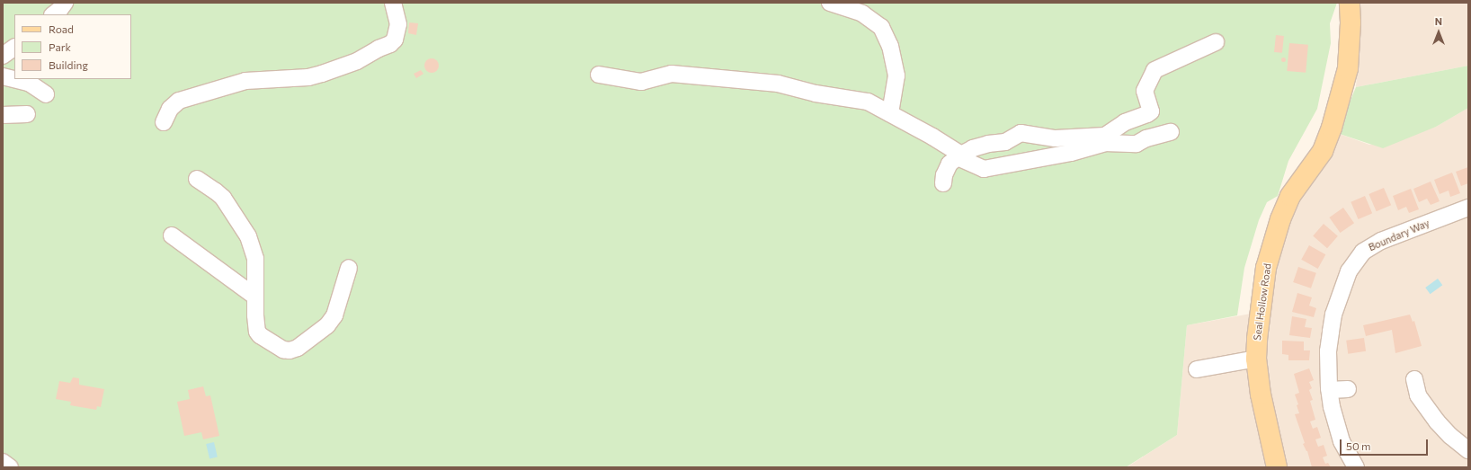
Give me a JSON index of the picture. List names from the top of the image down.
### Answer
{
  "streets": {
    "main road": ["Seal Hollow Road"],
    "street": ["Boundary Way"]
  },
  "legend": ["Road", "Park", "Building"],
  "scale_bar": "50 m",
  "north": "top"
}
